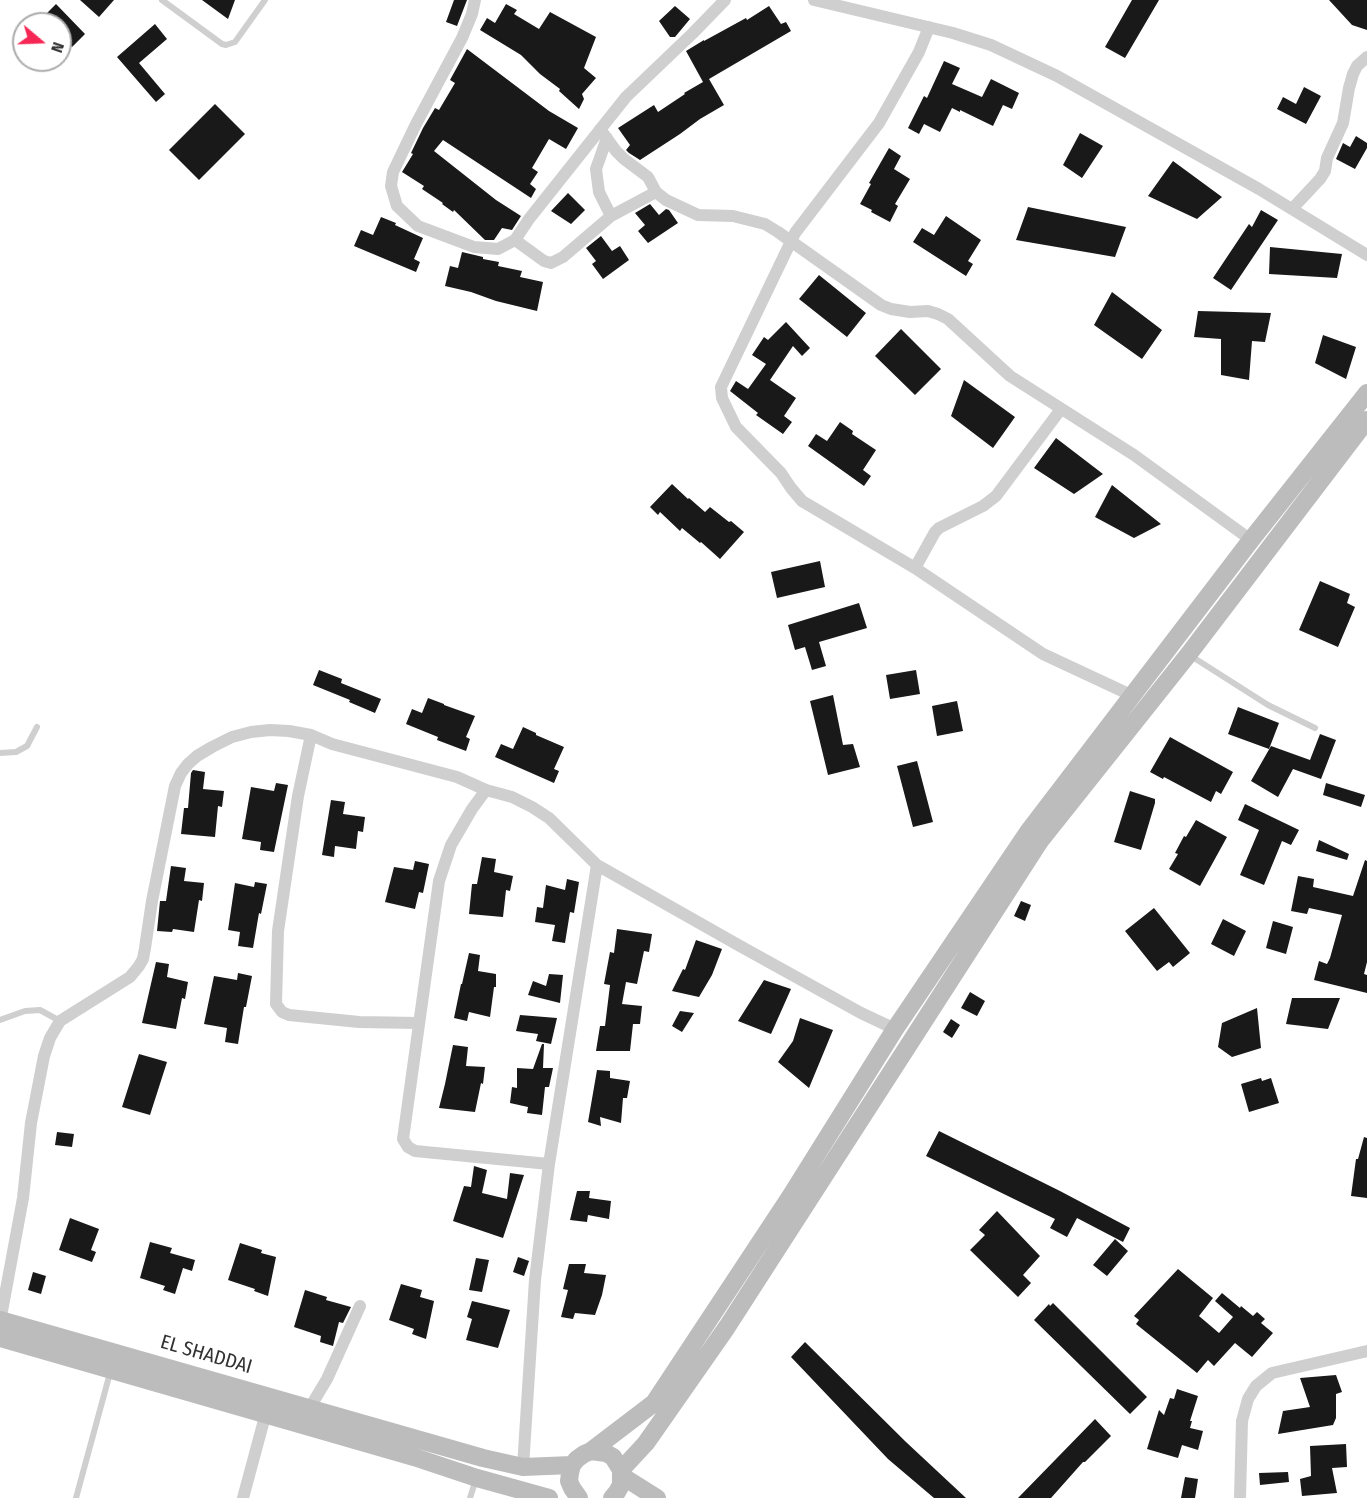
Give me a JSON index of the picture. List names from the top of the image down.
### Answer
{
  "streets": {
    "street": ["EL SHADDAI"]
  },
  "north": "right"
}
